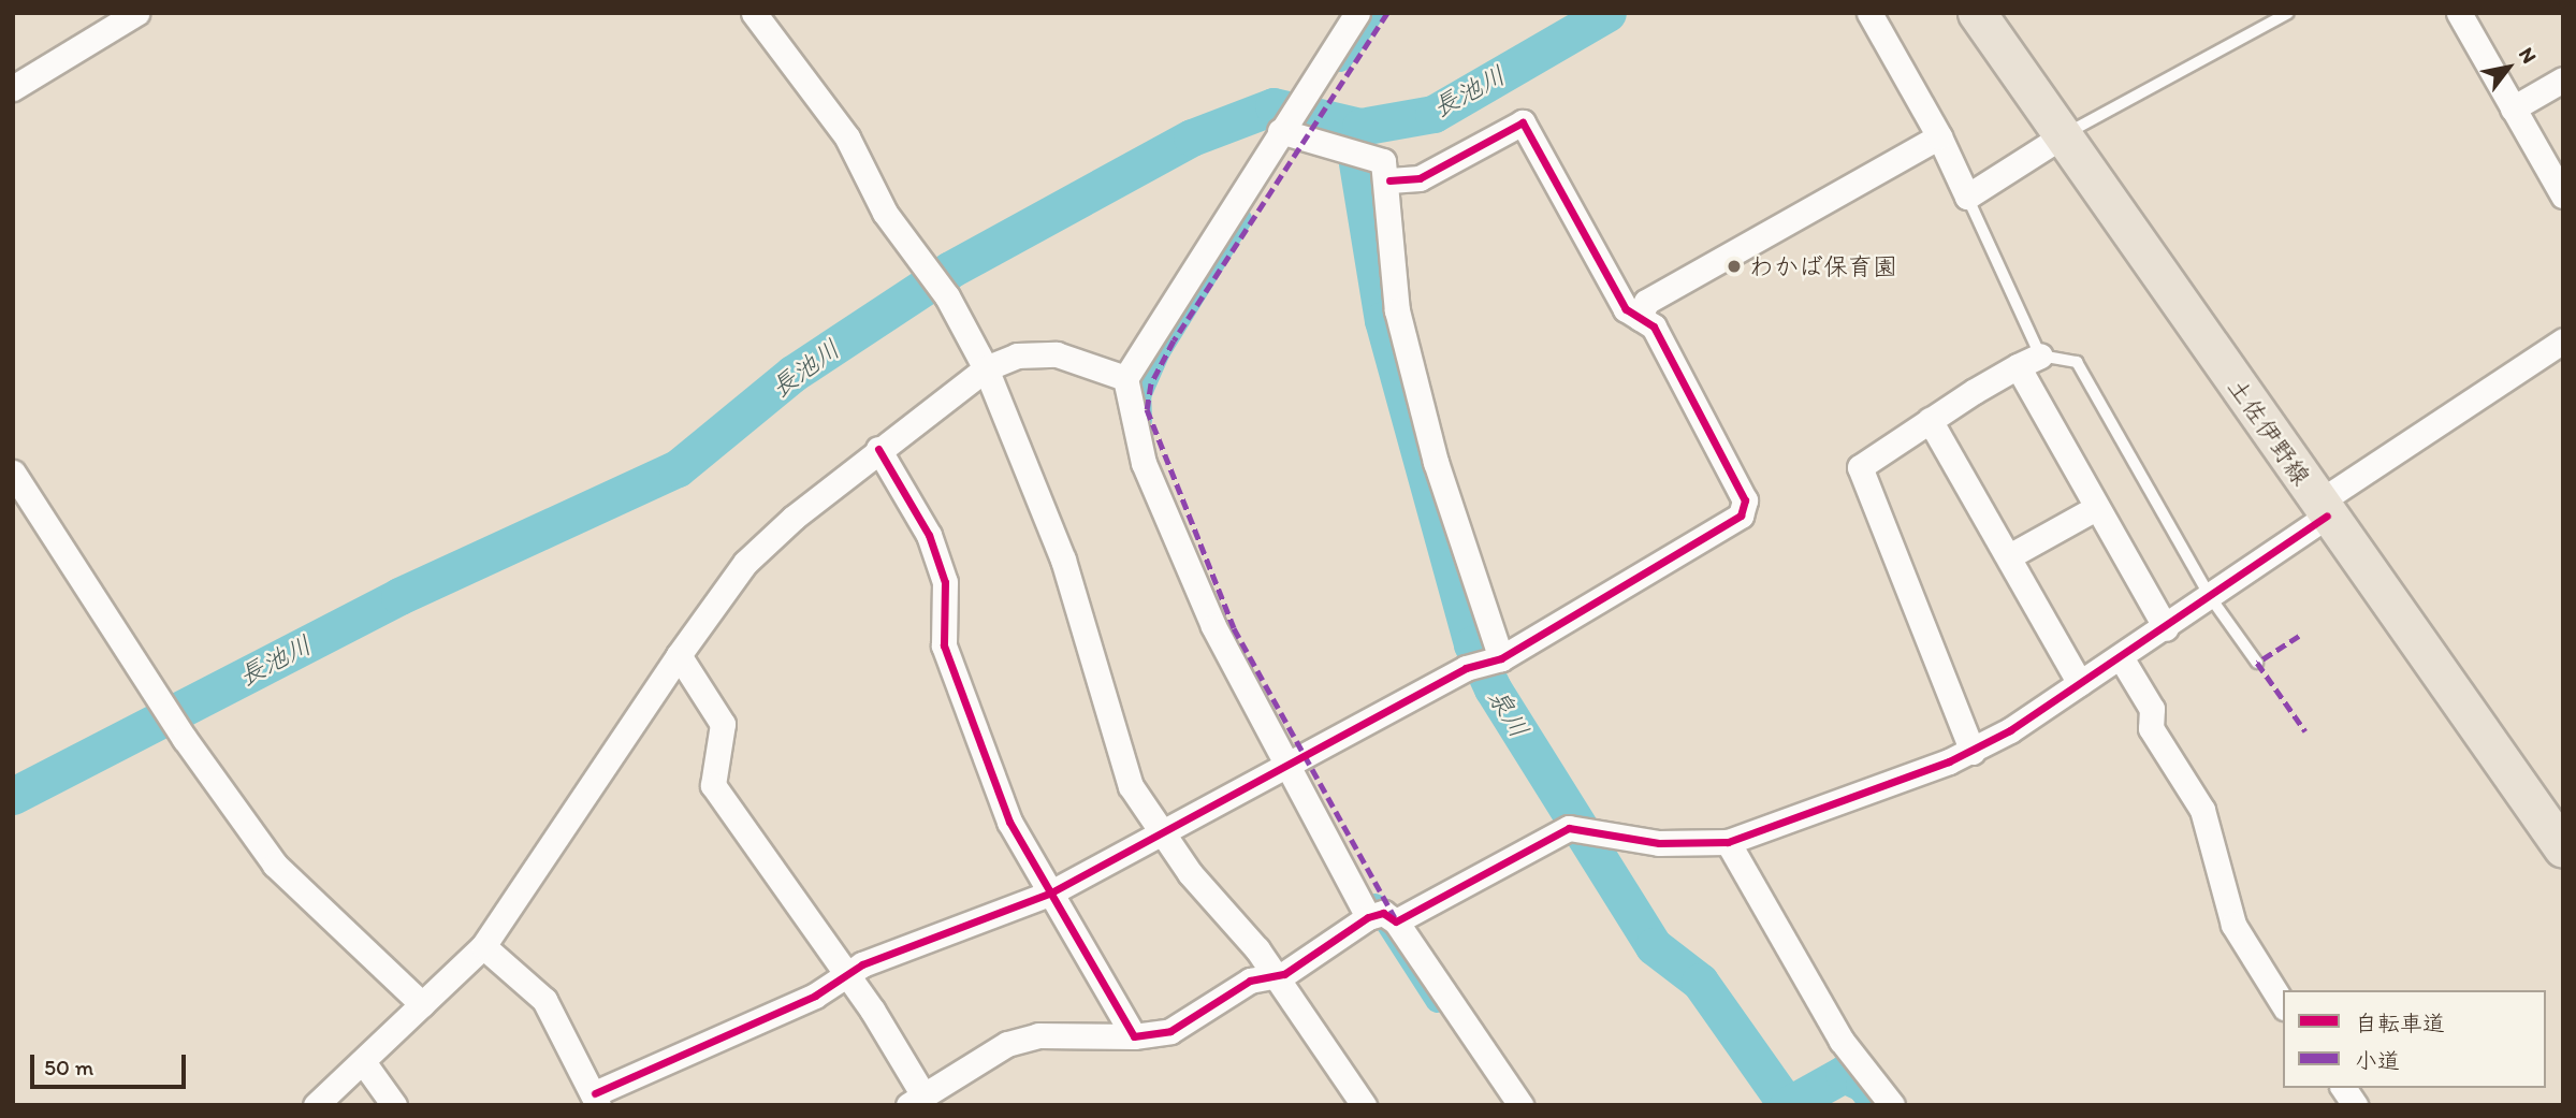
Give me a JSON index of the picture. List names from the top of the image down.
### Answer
{
  "streets": {
    "main road": ["土佐伊野線"]
  },
  "water": ["長池川", "泉川"],
  "places": ["わかば保育園"],
  "legend": ["自転車道", "小道"],
  "scale_bar": "50 m",
  "north": "top right"
}
